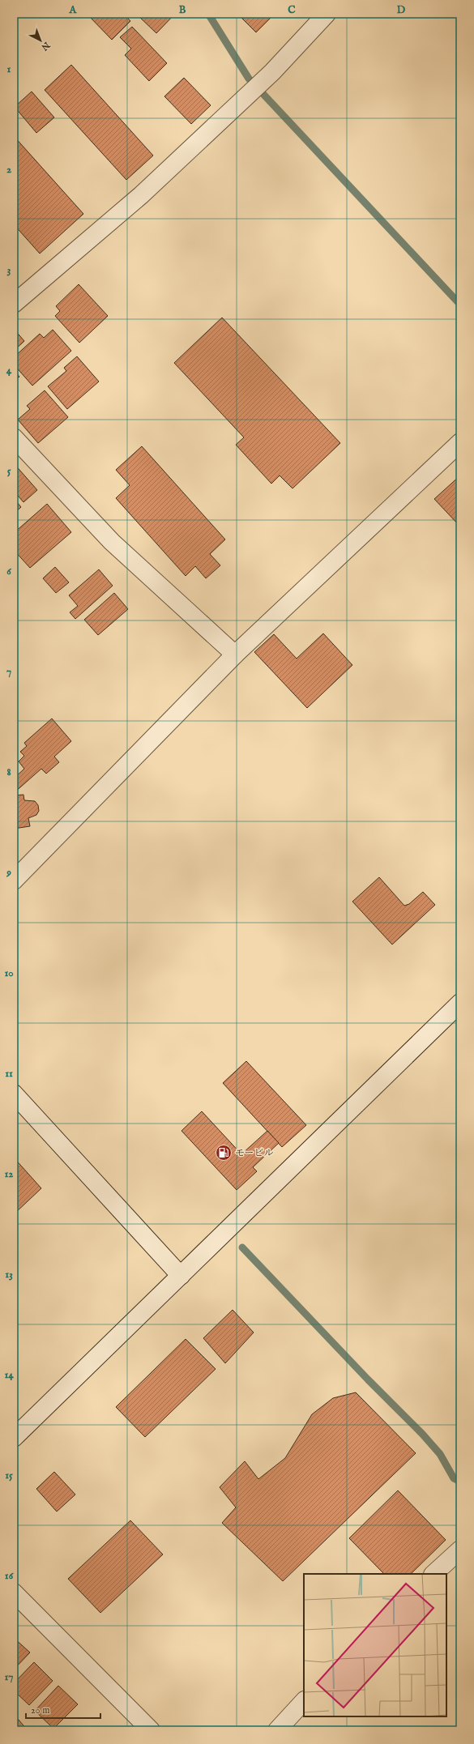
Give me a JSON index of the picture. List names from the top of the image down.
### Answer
{
  "places": {
    "fuel station": ["モービル"]
  },
  "scale_bar": "20 m",
  "north": "bottom right",
  "grid": {
    "columns": [
      "A",
      "B",
      "C",
      "D"
    ],
    "rows": [
      "1",
      "2",
      "3",
      "4",
      "5",
      "6",
      "7",
      "8",
      "9",
      "10",
      "11",
      "12",
      "13",
      "14",
      "15",
      "16",
      "17"
    ]
  }
}
